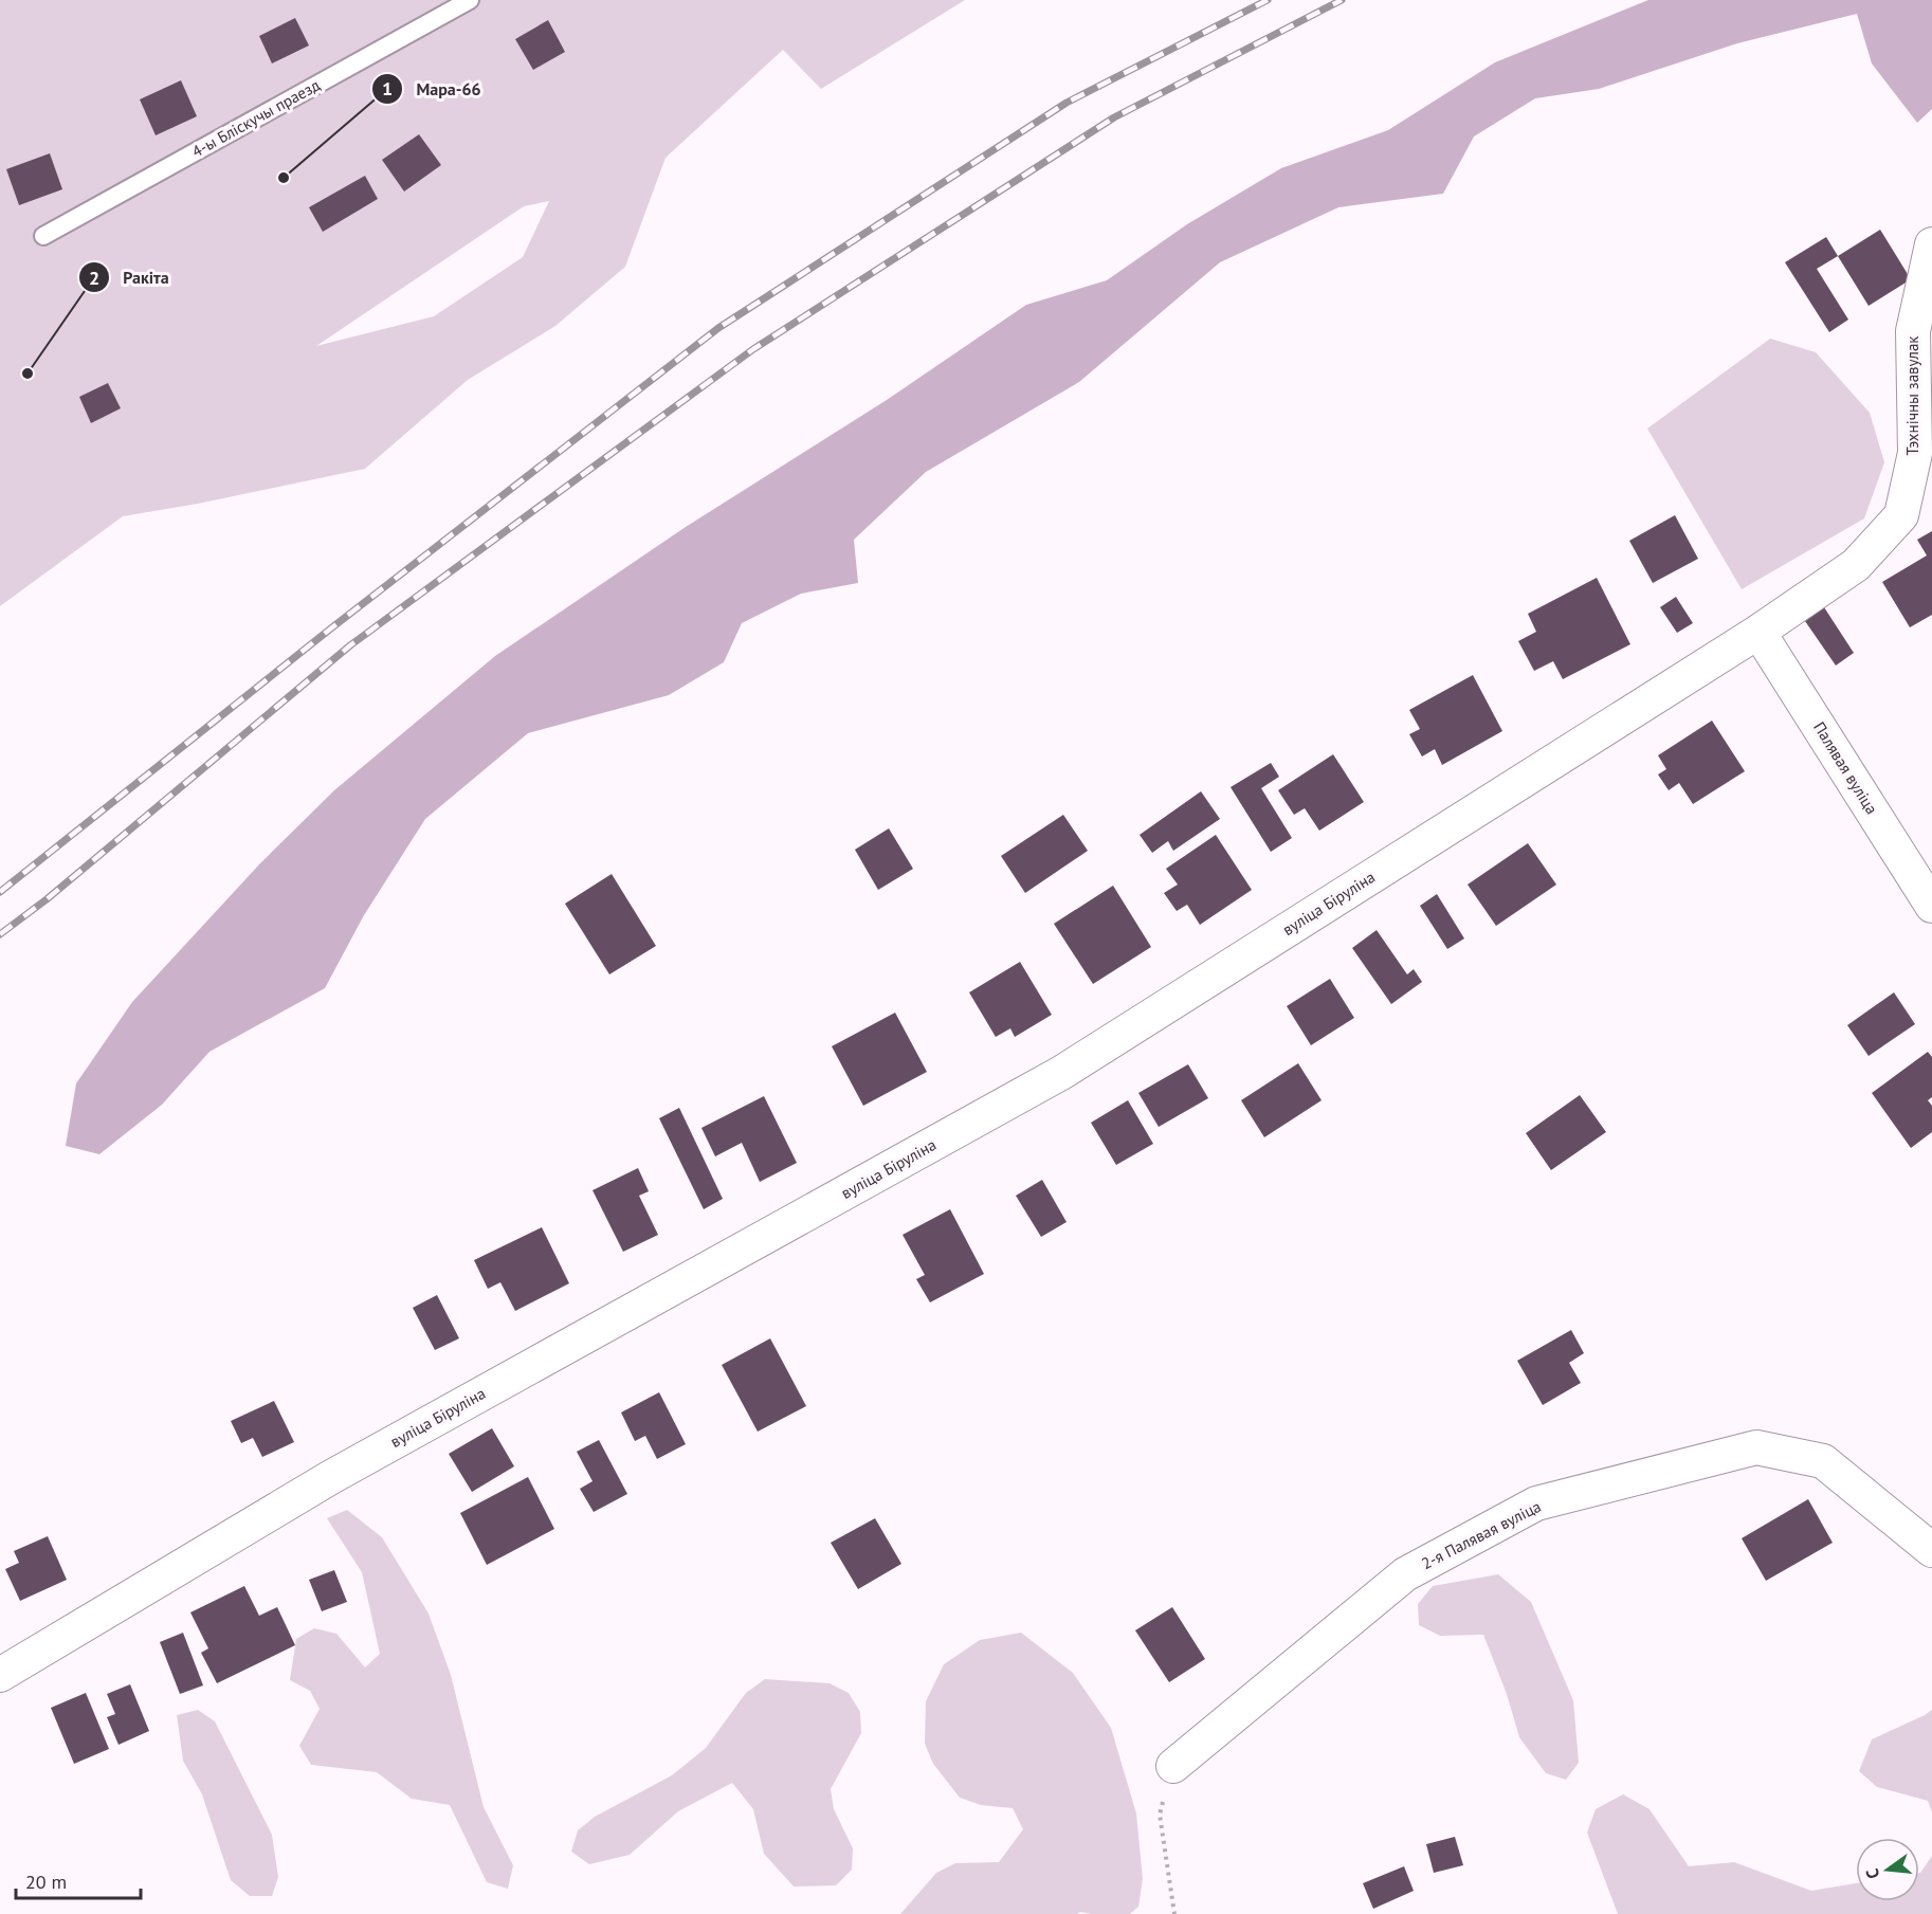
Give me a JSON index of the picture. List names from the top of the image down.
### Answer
{
  "streets": {
    "street": [
      "Тэхнічны завулак",
      "Палявая вуліца",
      "вуліца Біруліна",
      "2-я Палявая вуліца"
    ],
    "lane": ["4-ы Бліскучы праезд"]
  },
  "crossings": [
    ["Тэхнічны завулак", "Палявая вуліца"],
    ["Тэхнічны завулак", "вуліца Біруліна"],
    ["Палявая вуліца", "вуліца Біруліна"]
  ],
  "places": ["Мара-66", "Ракіта"],
  "scale_bar": "20 m",
  "north": "left"
}
